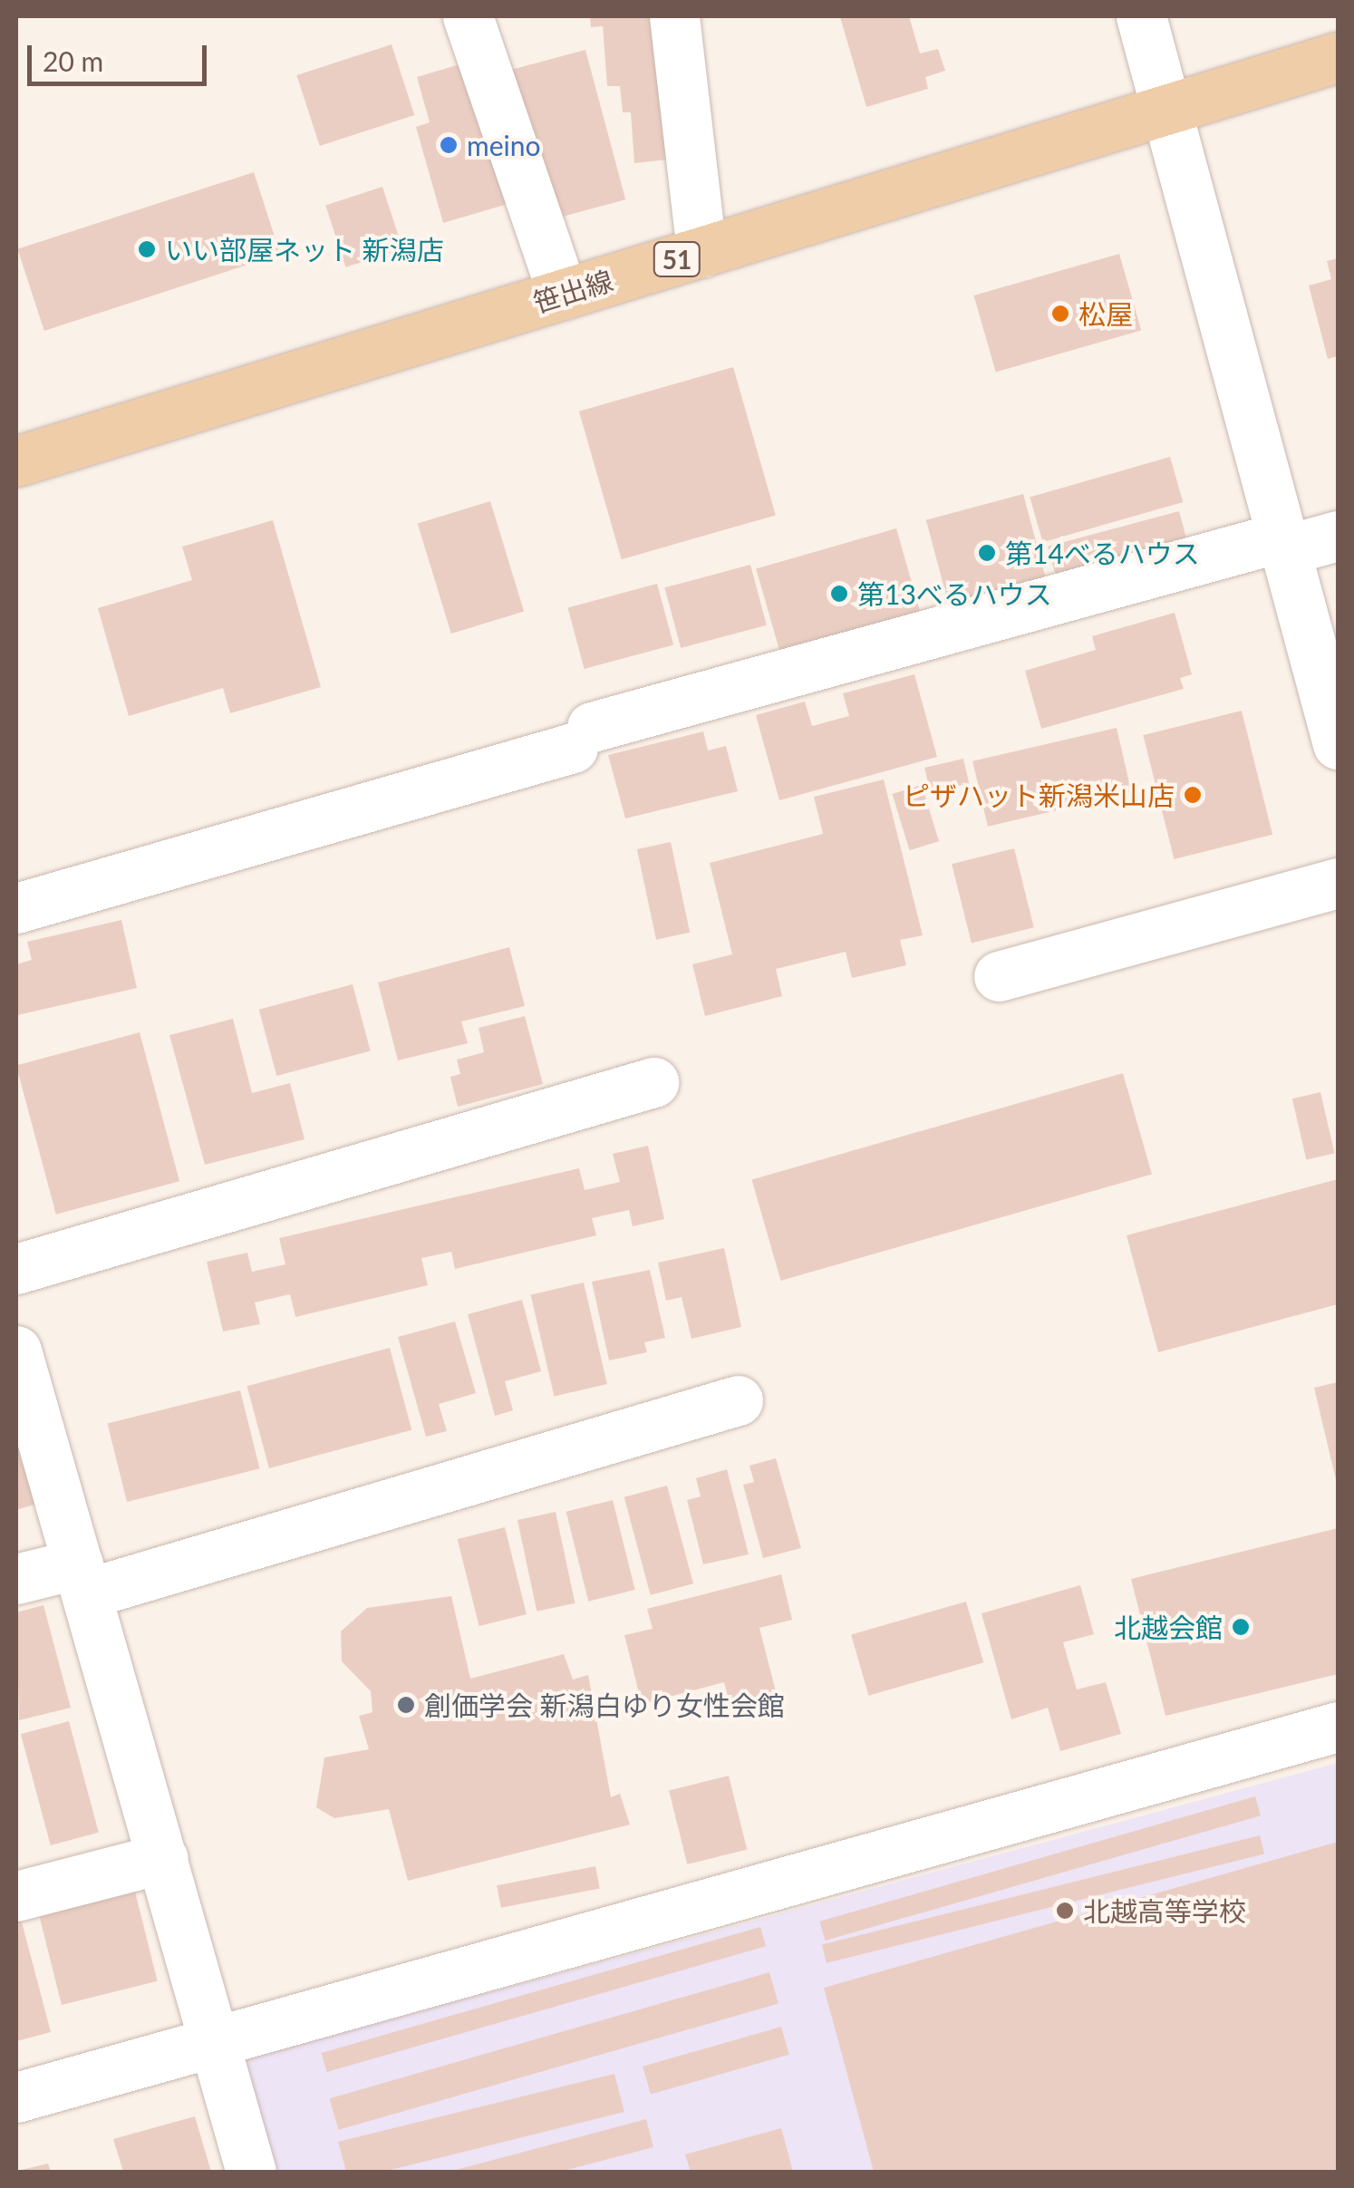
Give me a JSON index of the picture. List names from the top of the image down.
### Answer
{
  "streets": {
    "main road": ["51", "笹出線"]
  },
  "places": [
    "meino",
    "いい部屋ネット 新潟店",
    "松屋",
    "第14べるハウス",
    "第13べるハウス",
    "ピザハット新潟米山店",
    "北越会館",
    "創価学会 新潟白ゆり女性会館",
    "北越高等学校"
  ],
  "scale_bar": "20 m"
}
